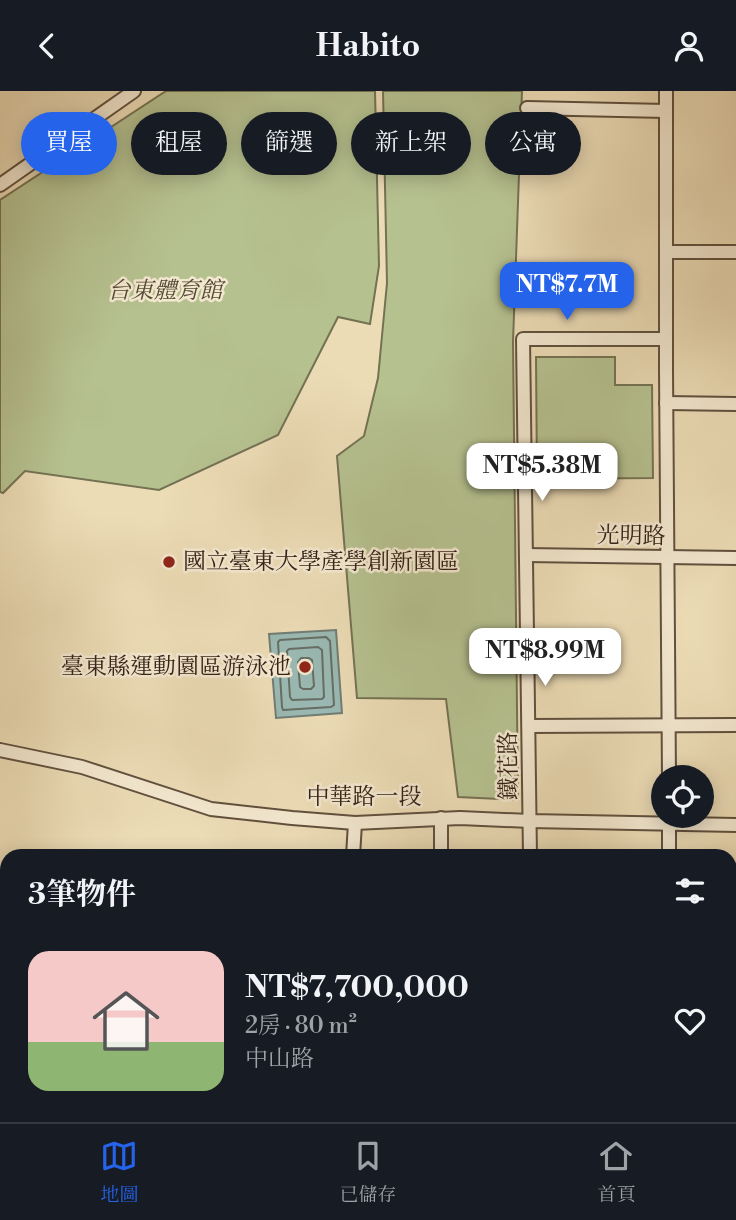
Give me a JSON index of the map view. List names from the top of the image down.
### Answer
{
  "streets": {
    "street": ["光明路", "鐵花路", "中華路一段"]
  },
  "crossings": [
    ["光明路", "鐵花路"],
    ["鐵花路", "中華路一段"]
  ],
  "parks": ["台東體育館"],
  "places": ["國立臺東大學產學創新園區", "臺東縣運動園區游泳池"],
  "page": {
    "header": "Habito",
    "chip": [
      "買屋",
      "租屋",
      "篩選",
      "新上架",
      "公寓"
    ],
    "price": ["NT$7.7M", "NT$5.38M", "NT$8.99M"],
    "heading": "3筆物件",
    "list": [
      {
        "name": "NT$7,700,000",
        "note": "2房 · 80 m² · 中山路"
      }
    ],
    "tabs": ["地圖", "已儲存", "首頁"]
  }
}
